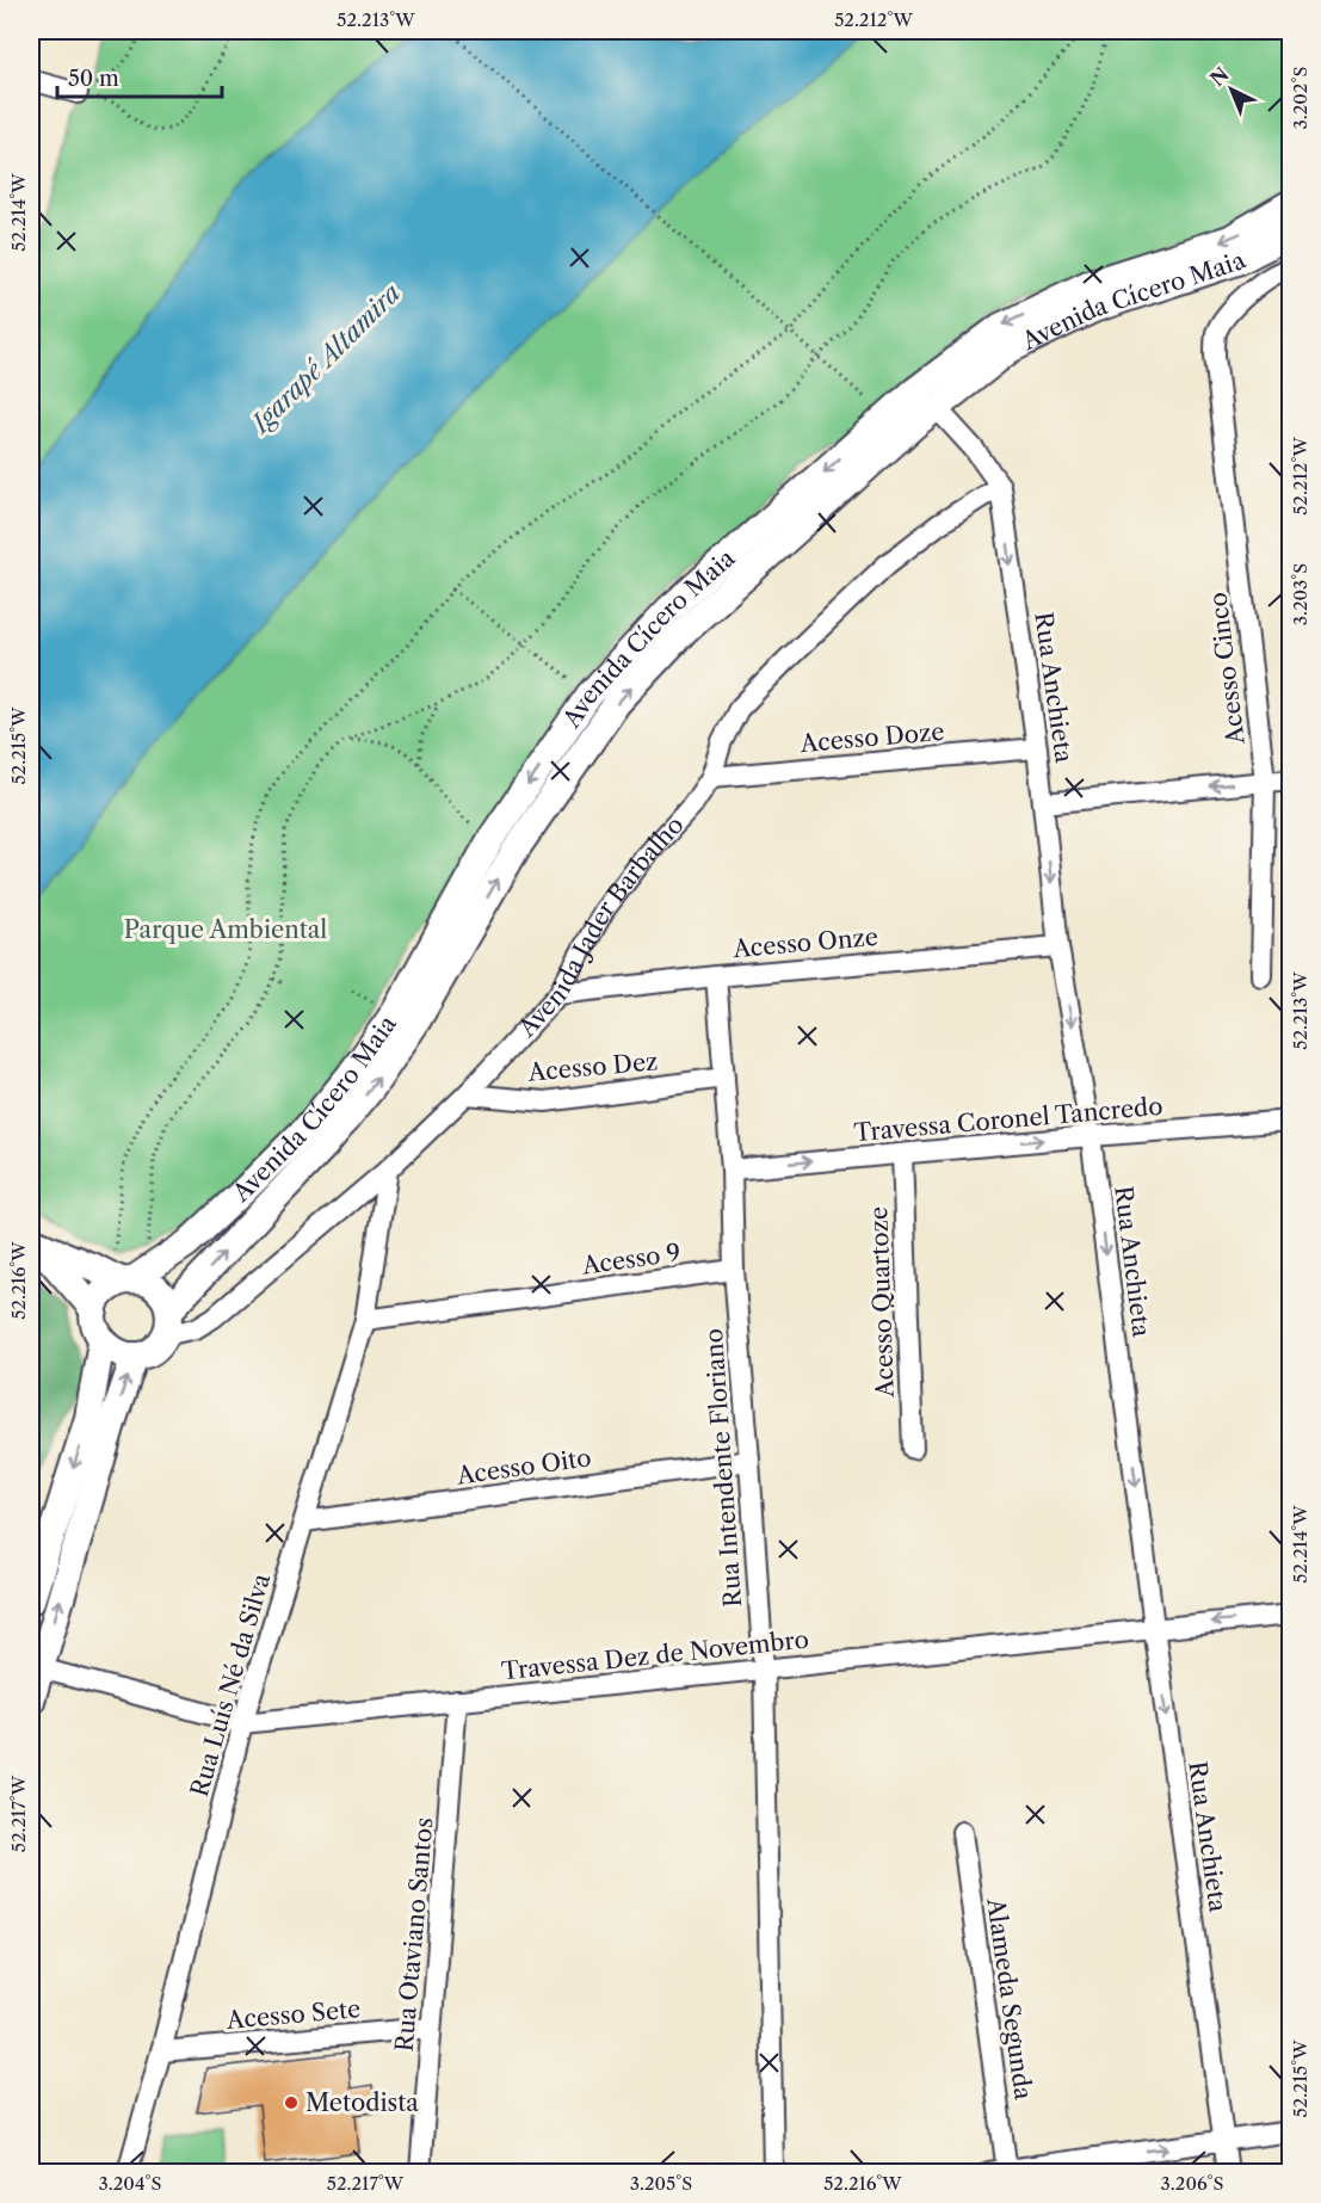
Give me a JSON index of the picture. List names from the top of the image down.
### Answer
{
  "streets": {
    "main road": ["Avenida Cícero Maia"],
    "street": [
      "Acesso Cinco",
      "Rua Anchieta",
      "Acesso Doze",
      "Avenida Jader Barbalho",
      "Acesso Onze",
      "Acesso Dez",
      "Travessa Coronel Tancredo",
      "Acesso 9",
      "Acesso Quartoze",
      "Acesso Oito",
      "Rua Intendente Floriano",
      "Travessa Dez de Novembro",
      "Rua Luís Né da Silva",
      "Rua Otaviano Santos",
      "Alameda Segunda",
      "Acesso Sete"
    ]
  },
  "crossings": [
    ["Avenida Cícero Maia", "Rua Anchieta"],
    ["Avenida Cícero Maia", "Avenida Jader Barbalho"],
    ["Rua Anchieta", "Acesso Doze"],
    ["Rua Anchieta", "Avenida Jader Barbalho"],
    ["Rua Anchieta", "Acesso Onze"],
    ["Rua Anchieta", "Travessa Coronel Tancredo"],
    ["Rua Anchieta", "Travessa Dez de Novembro"],
    ["Acesso Doze", "Avenida Jader Barbalho"],
    ["Avenida Jader Barbalho", "Acesso Onze"],
    ["Avenida Jader Barbalho", "Acesso Dez"],
    ["Avenida Jader Barbalho", "Rua Luís Né da Silva"],
    ["Acesso Onze", "Rua Intendente Floriano"],
    ["Acesso Dez", "Rua Intendente Floriano"],
    ["Travessa Coronel Tancredo", "Acesso Quartoze"],
    ["Travessa Coronel Tancredo", "Rua Intendente Floriano"],
    ["Acesso 9", "Rua Intendente Floriano"],
    ["Acesso 9", "Rua Luís Né da Silva"],
    ["Acesso Oito", "Rua Intendente Floriano"],
    ["Acesso Oito", "Rua Luís Né da Silva"],
    ["Rua Intendente Floriano", "Travessa Dez de Novembro"],
    ["Travessa Dez de Novembro", "Rua Luís Né da Silva"],
    ["Travessa Dez de Novembro", "Rua Otaviano Santos"],
    ["Rua Luís Né da Silva", "Acesso Sete"],
    ["Rua Otaviano Santos", "Acesso Sete"]
  ],
  "one_way": ["Rua Anchieta", "Travessa Coronel Tancredo"],
  "water": ["Igarapé Altamira"],
  "parks": ["Parque Ambiental"],
  "places": ["Metodista"],
  "scale_bar": "50 m",
  "north": "top left",
  "coordinates": [
    "52.213°W",
    "52.212°W",
    "3.202°S",
    "52.214°W",
    "3.203°S",
    "52.215°W",
    "52.216°W",
    "52.217°W",
    "3.204°S",
    "3.205°S",
    "3.206°S"
  ]
}
